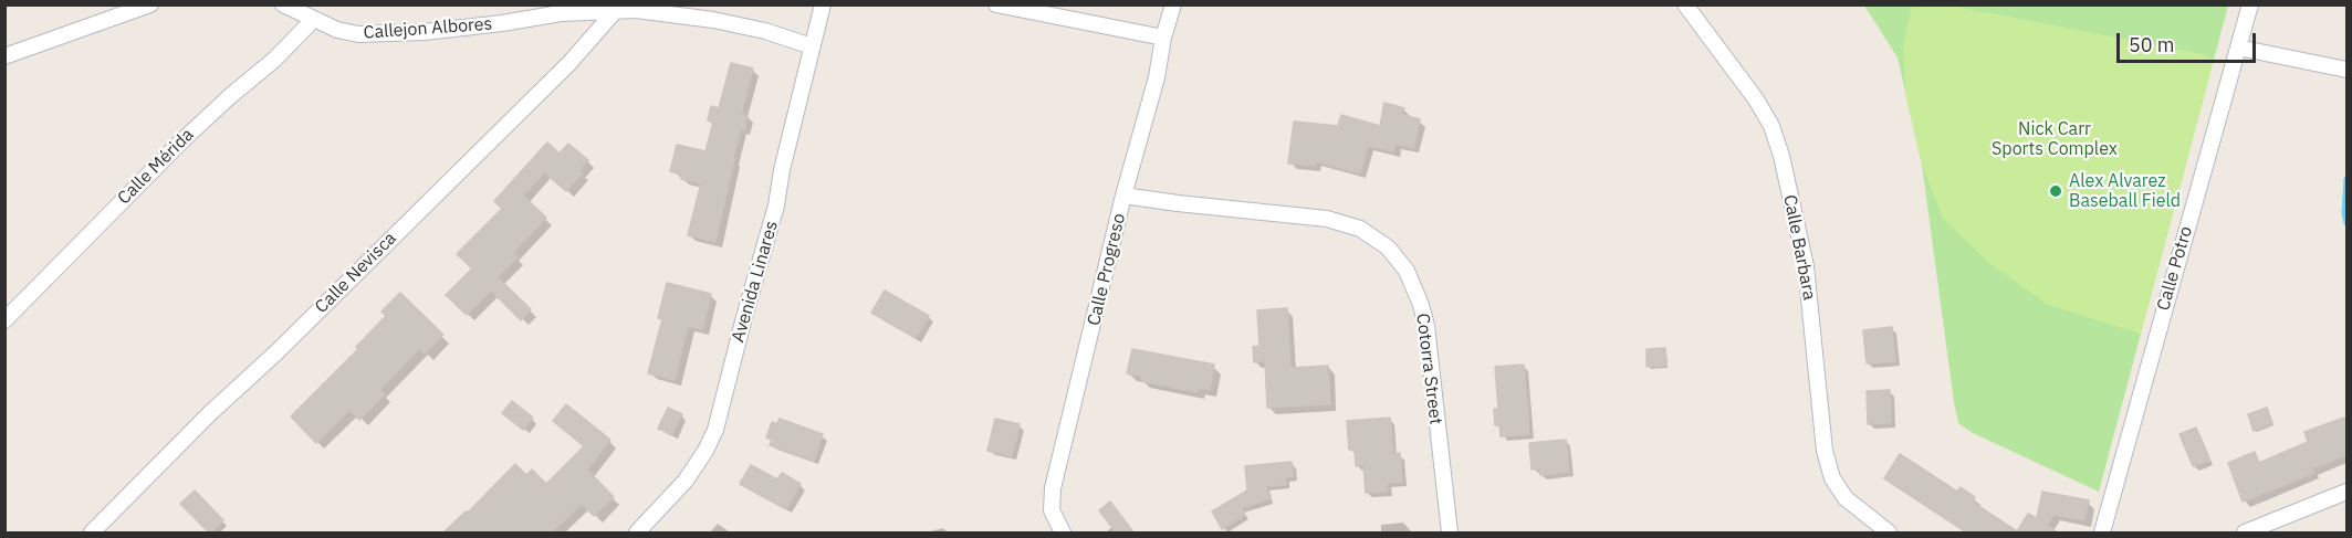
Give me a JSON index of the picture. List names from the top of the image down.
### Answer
{
  "streets": {
    "street": [
      "Callejon Albores",
      "Calle Mérida",
      "Calle Barbara",
      "Calle Potro",
      "Calle Progreso",
      "Calle Nevisca",
      "Avenida Linares",
      "Cotorra Street"
    ]
  },
  "crossings": [
    ["Callejon Albores", "Calle Mérida"],
    ["Callejon Albores", "Calle Nevisca"],
    ["Callejon Albores", "Avenida Linares"],
    ["Calle Progreso", "Cotorra Street"]
  ],
  "parks": ["Nick Carr Sports Complex"],
  "places": ["Alex Alvarez Baseball Field"],
  "scale_bar": "50 m"
}
